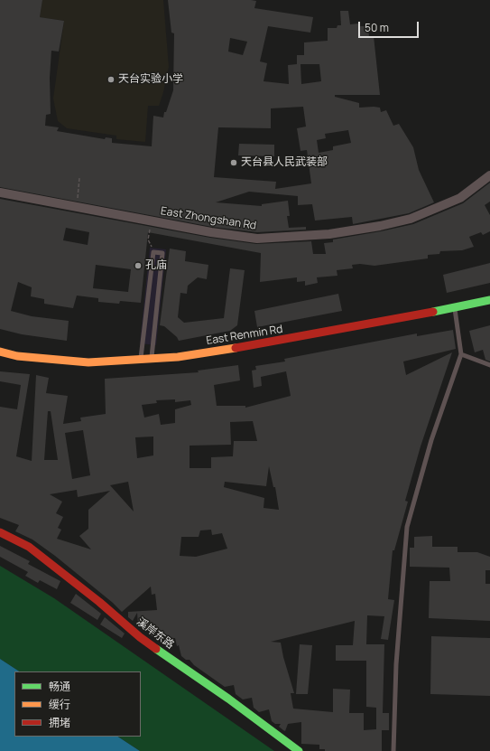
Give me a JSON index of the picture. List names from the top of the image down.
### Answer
{
  "streets": {
    "main road": ["East Renmin Rd", "溪岸东路"],
    "street": ["East Zhongshan Rd"]
  },
  "places": ["天台实验小学", "天台县人民武装部", "孔庙"],
  "legend": ["畅通", "缓行", "拥堵"],
  "scale_bar": "50 m"
}
